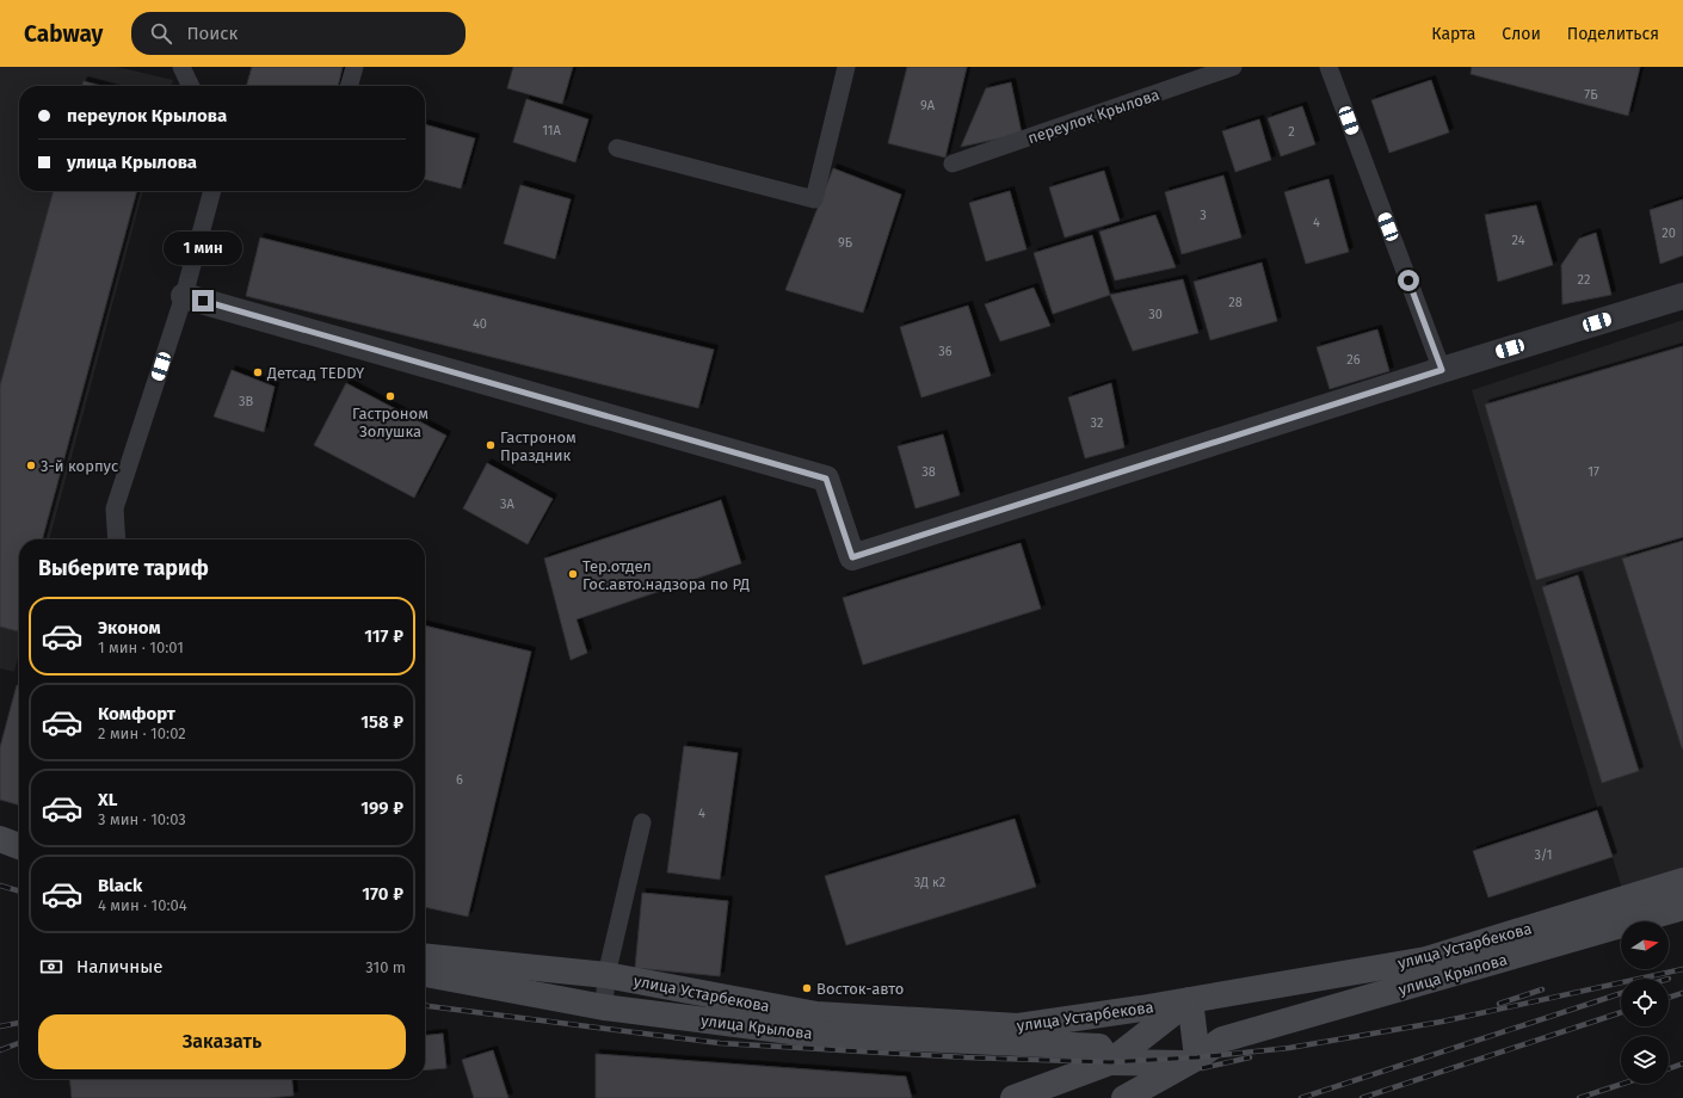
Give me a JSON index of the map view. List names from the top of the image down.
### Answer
{
  "streets": {
    "main road": ["улица Устарбекова", "улица Крылова"],
    "lane": ["переулок Крылова"]
  },
  "places": [
    "Детсад TEDDY",
    "Гастроном Золушка",
    "Гастроном Праздник",
    "3-й корпус",
    "Тер.отдел Гос.авто.надзора по РД",
    "Восток-авто"
  ],
  "house_numbers": [
    "7Б",
    "9А",
    "11А",
    "2",
    "3",
    "4",
    "20",
    "24",
    "9Б",
    "22",
    "28",
    "30",
    "40",
    "36",
    "26",
    "3В",
    "32",
    "38",
    "17",
    "3А",
    "6",
    "4",
    "3/1",
    "3Д к2"
  ],
  "north": "right",
  "page": {
    "header": "Cabway",
    "search": "Поиск",
    "nav": ["Карта", "Слои", "Поделиться"],
    "banner": ["переулок Крылова", "улица Крылова"],
    "bubble": "1 мин",
    "heading": "Выберите тариф",
    "list": [
      {
        "name": "Эконом",
        "note": "1 мин · 10:01",
        "value": "117 ₽"
      },
      {
        "name": "Комфорт",
        "note": "2 мин · 10:02",
        "value": "158 ₽"
      },
      {
        "name": "XL",
        "note": "3 мин · 10:03",
        "value": "199 ₽"
      },
      {
        "name": "Black",
        "note": "4 мин · 10:04",
        "value": "170 ₽"
      }
    ],
    "pay": ["Наличные", "310 m"],
    "buttons": "Заказать"
  }
}
